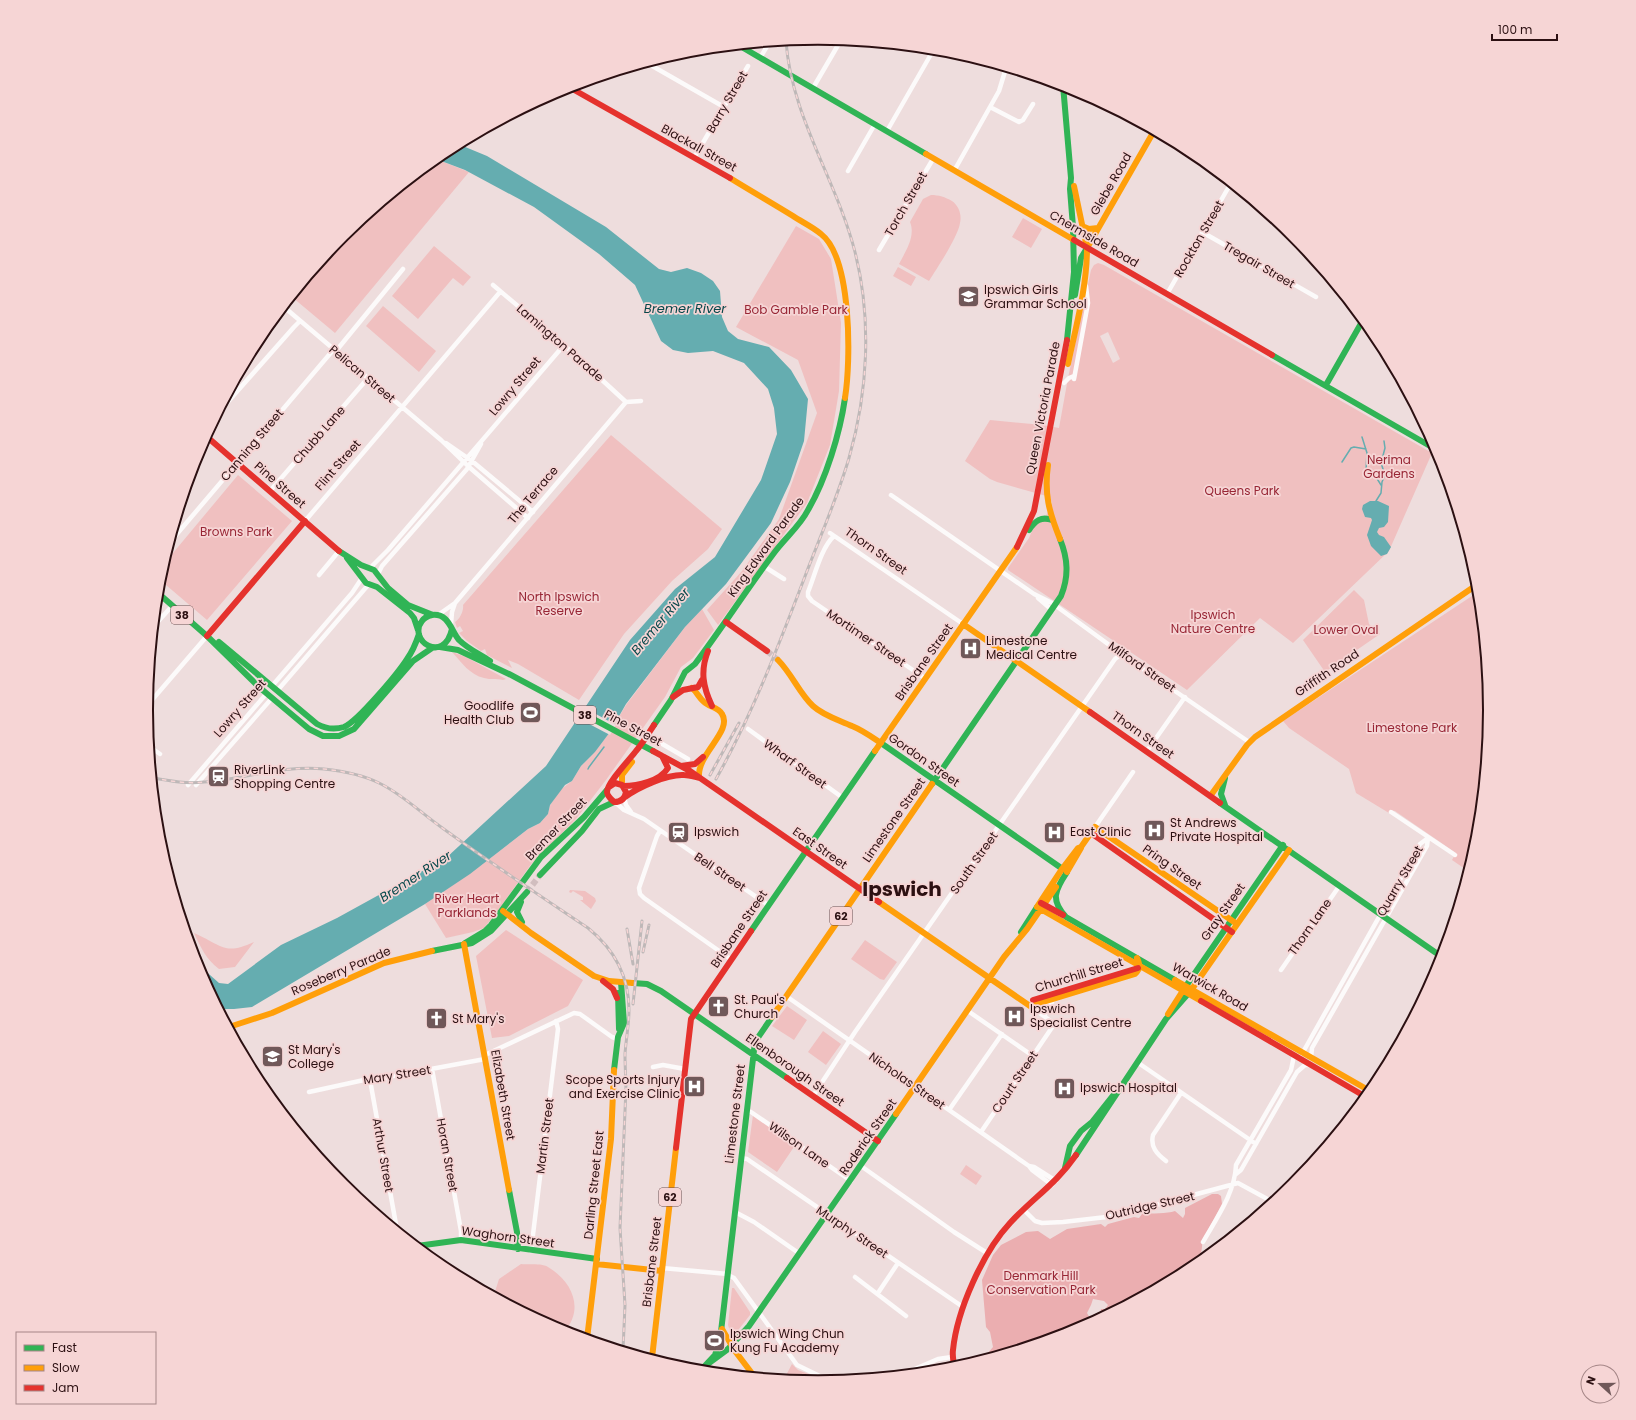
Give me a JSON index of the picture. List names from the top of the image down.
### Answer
{
  "streets": {
    "main road": [
      "Blackall Street",
      "Glebe Road",
      "Chermside Road",
      "Lowry Street",
      "Queen Victoria Parade",
      "Flint Street",
      "Pine Street",
      "King Edward Parade",
      "Thorn Street",
      "38",
      "Brisbane Street",
      "Griffith Road",
      "Gordon Street",
      "Limestone Street",
      "Bremer Street",
      "East Street",
      "Pring Street",
      "Gray Street",
      "62",
      "Roseberry Parade",
      "Churchill Street",
      "Warwick Road",
      "Ellenborough Street",
      "Elizabeth Street",
      "Roderick Street",
      "Darling Street East",
      "Waghorn Street"
    ],
    "street": [
      "Barry Street",
      "Torch Street",
      "Rockton Street",
      "Tregair Street",
      "Lamington Parade",
      "Pelican Street",
      "Chubb Lane",
      "Canning Street",
      "The Terrace",
      "Mortimer Street",
      "Milford Street",
      "Wharf Street",
      "South Street",
      "Bell Street",
      "Quarry Street",
      "Thorn Lane",
      "Mary Street",
      "Nicholas Street",
      "Court Street",
      "Martin Street",
      "Wilson Lane",
      "Arthur Street",
      "Horan Street",
      "Outridge Street",
      "Murphy Street"
    ]
  },
  "crossings": [
    ["Barry Street", "Blackall Street"],
    ["Blackall Street", "King Edward Parade"],
    ["Glebe Road", "Chermside Road"],
    ["Glebe Road", "Queen Victoria Parade"],
    ["Torch Street", "Chermside Road"],
    ["Chermside Road", "Rockton Street"],
    ["Chermside Road", "Queen Victoria Parade"],
    ["Rockton Street", "Tregair Street"],
    ["Lamington Parade", "Lowry Street"],
    ["Lamington Parade", "Flint Street"],
    ["Lamington Parade", "The Terrace"],
    ["Pelican Street", "Lowry Street"],
    ["Pelican Street", "Chubb Lane"],
    ["Pelican Street", "Canning Street"],
    ["Pelican Street", "Flint Street"],
    ["Pelican Street", "The Terrace"],
    ["Lowry Street", "Pine Street"],
    ["Lowry Street", "38"],
    ["Queen Victoria Parade", "Brisbane Street"],
    ["Queen Victoria Parade", "Milford Street"],
    ["Queen Victoria Parade", "Limestone Street"],
    ["Chubb Lane", "Pine Street"],
    ["Canning Street", "Pine Street"],
    ["Flint Street", "Pine Street"],
    ["Flint Street", "38"],
    ["Pine Street", "The Terrace"],
    ["Pine Street", "38"],
    ["Pine Street", "East Street"],
    ["The Terrace", "38"],
    ["King Edward Parade", "Bremer Street"],
    ["Thorn Street", "Mortimer Street"],
    ["Thorn Street", "Brisbane Street"],
    ["Thorn Street", "Griffith Road"],
    ["Thorn Street", "Limestone Street"],
    ["Thorn Street", "South Street"],
    ["Thorn Street", "Quarry Street"],
    ["Thorn Street", "Gray Street"],
    ["Thorn Street", "Thorn Lane"],
    ["Mortimer Street", "Brisbane Street"],
    ["Brisbane Street", "Milford Street"],
    ["Brisbane Street", "Gordon Street"],
    ["Brisbane Street", "Wharf Street"],
    ["Brisbane Street", "East Street"],
    ["Brisbane Street", "Bell Street"],
    ["Brisbane Street", "Ellenborough Street"],
    ["Brisbane Street", "Waghorn Street"],
    ["Milford Street", "Griffith Road"],
    ["Milford Street", "Limestone Street"],
    ["Milford Street", "South Street"],
    ["Gordon Street", "Limestone Street"],
    ["Gordon Street", "South Street"],
    ["Gordon Street", "Roderick Street"],
    ["Limestone Street", "East Street"],
    ["Limestone Street", "Ellenborough Street"],
    ["Limestone Street", "Nicholas Street"],
    ["Limestone Street", "Roderick Street"],
    ["Limestone Street", "Wilson Lane"],
    ["Limestone Street", "Murphy Street"],
    ["Limestone Street", "Waghorn Street"],
    ["Bremer Street", "Bell Street"],
    ["Bremer Street", "Roseberry Parade"],
    ["Bremer Street", "Ellenborough Street"],
    ["Bremer Street", "Elizabeth Street"],
    ["East Street", "South Street"],
    ["East Street", "Churchill Street"],
    ["East Street", "Court Street"],
    ["East Street", "Roderick Street"],
    ["South Street", "Ellenborough Street"],
    ["South Street", "Nicholas Street"],
    ["Pring Street", "Gray Street"],
    ["Pring Street", "Roderick Street"],
    ["Quarry Street", "Warwick Road"],
    ["Gray Street", "Warwick Road"],
    ["Roseberry Parade", "Elizabeth Street"],
    ["Churchill Street", "Warwick Road"],
    ["Warwick Road", "Roderick Street"],
    ["Ellenborough Street", "Roderick Street"],
    ["Ellenborough Street", "Darling Street East"],
    ["Mary Street", "Elizabeth Street"],
    ["Mary Street", "Martin Street"],
    ["Mary Street", "Arthur Street"],
    ["Mary Street", "Horan Street"],
    ["Mary Street", "Darling Street East"],
    ["Nicholas Street", "Court Street"],
    ["Nicholas Street", "Roderick Street"],
    ["Elizabeth Street", "Waghorn Street"],
    ["Martin Street", "Waghorn Street"],
    ["Roderick Street", "Wilson Lane"],
    ["Roderick Street", "Murphy Street"],
    ["Horan Street", "Waghorn Street"],
    ["Darling Street East", "Waghorn Street"]
  ],
  "districts": ["Ipswich"],
  "water": ["Bremer River"],
  "parks": [
    "Bob Gamble Park",
    "Nerima Gardens",
    "Queens Park",
    "Browns Park",
    "North Ipswich Reserve",
    "Ipswich Nature Centre",
    "Lower Oval",
    "Limestone Park",
    "River Heart Parklands",
    "Denmark Hill Conservation Park"
  ],
  "places": {
    "school or university": ["Ipswich Girls Grammar School", "St Mary's College"],
    "hospital": [
      "Limestone Medical Centre",
      "St Andrews Private Hospital",
      "East Clinic",
      "Ipswich Specialist Centre",
      "Scope Sports Injury and Exercise Clinic",
      "Ipswich Hospital"
    ],
    "sports": ["Goodlife Health Club", "Ipswich Wing Chun Kung Fu Academy"],
    "station": ["RiverLink Shopping Centre", "Ipswich"],
    "church": ["St. Paul's Church", "St Mary's"]
  },
  "legend": ["Fast", "Slow", "Jam"],
  "scale_bar": "100 m",
  "north": "left"
}
